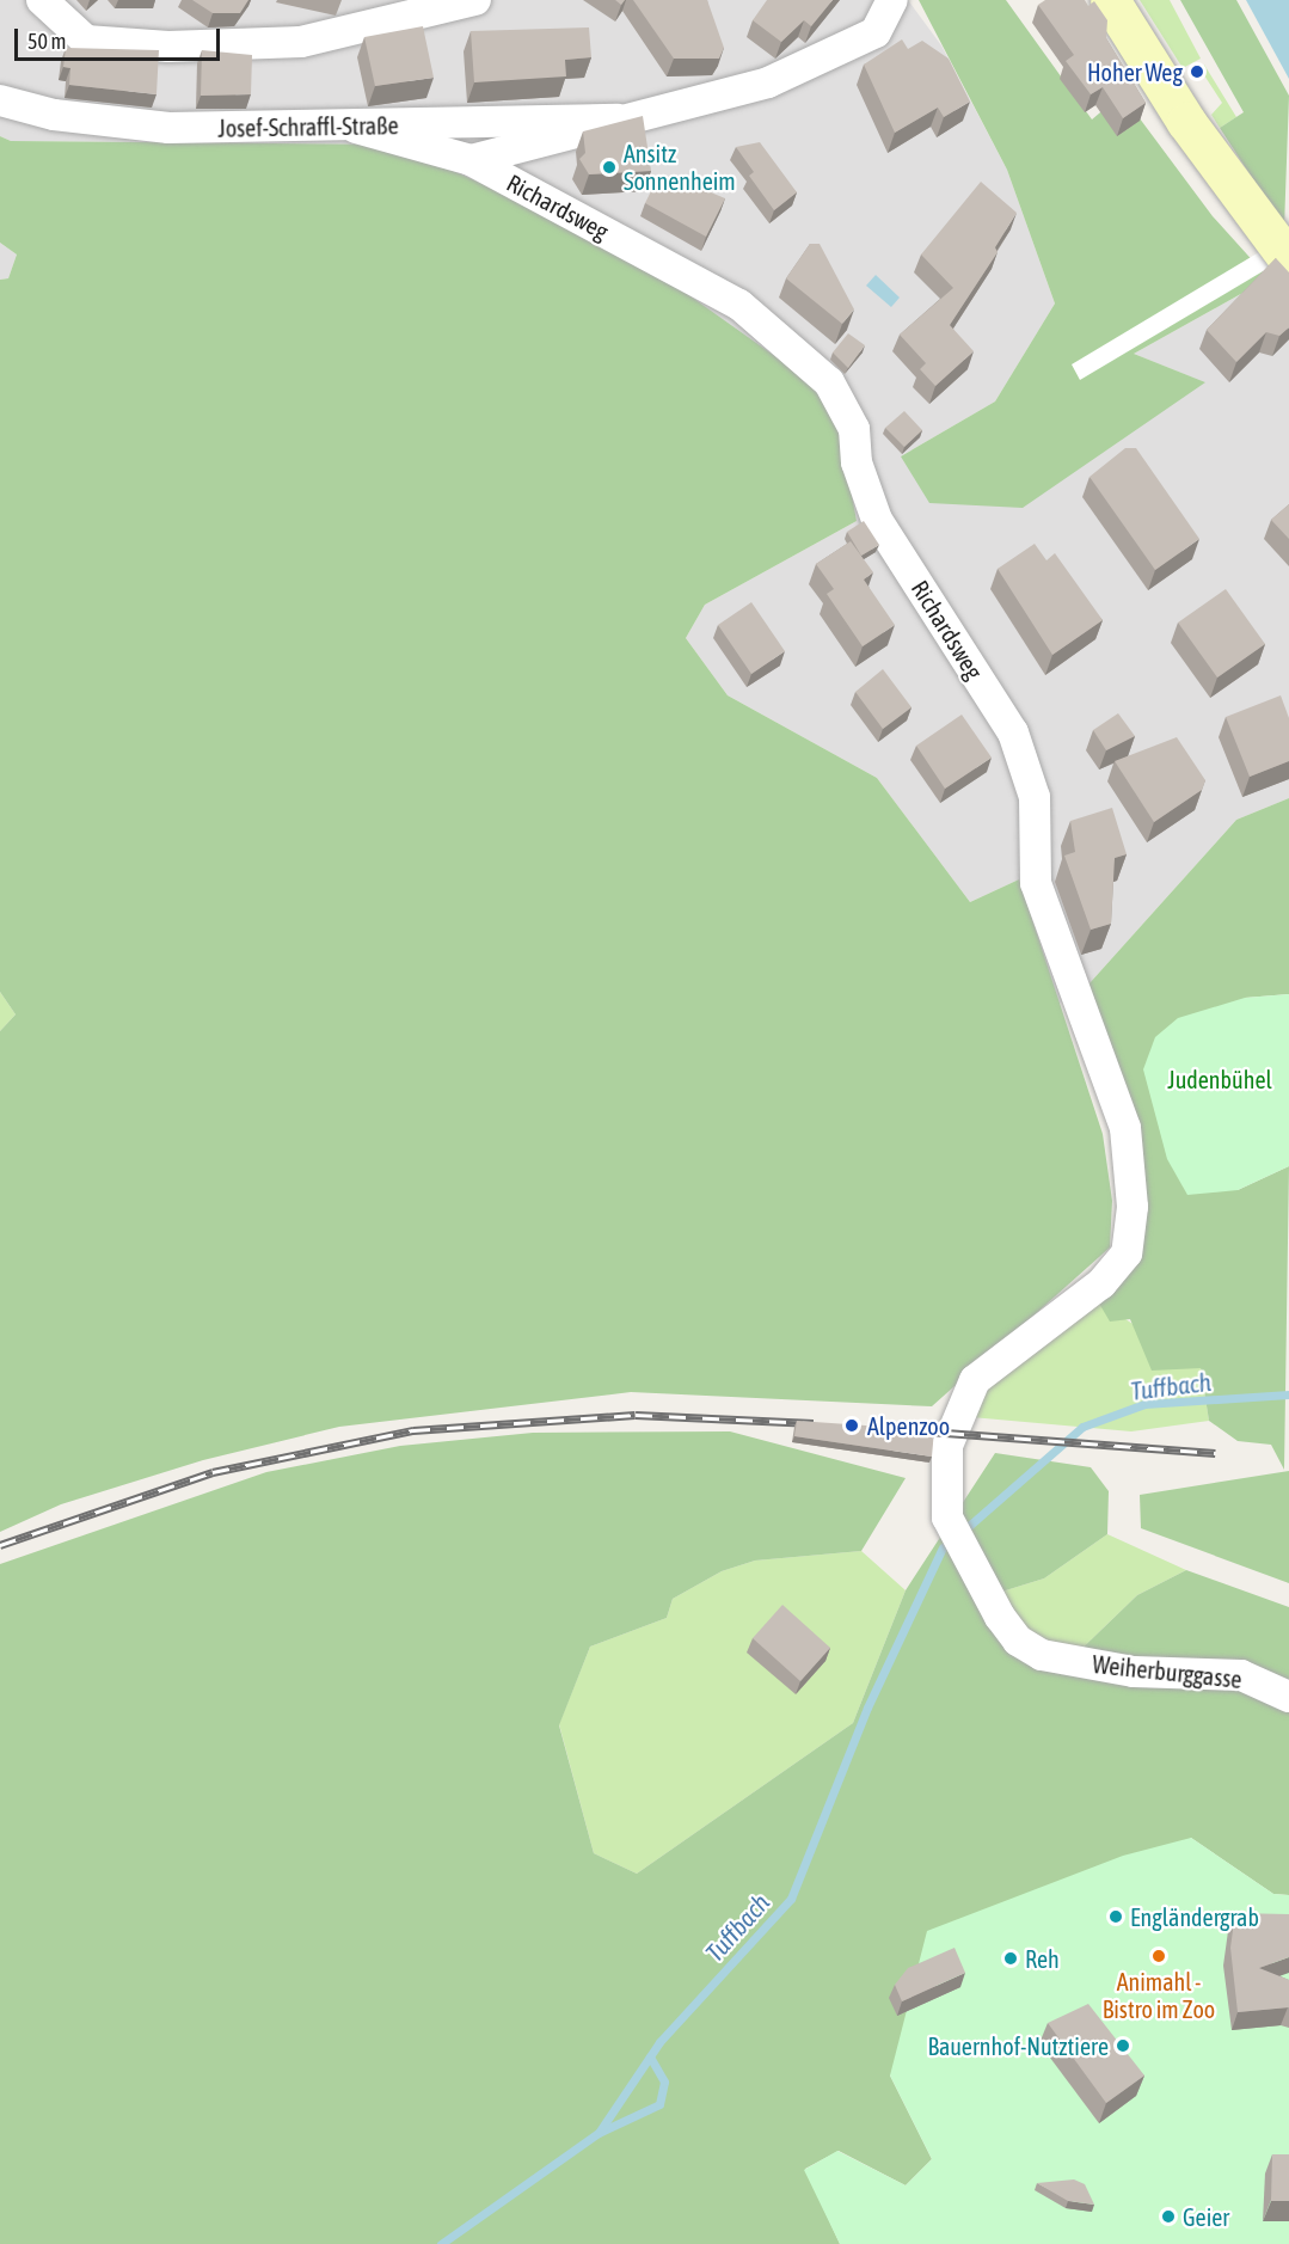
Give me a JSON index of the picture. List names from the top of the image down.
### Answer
{
  "streets": {
    "street": ["Josef-Schraffl-Straße", "Richardsweg", "Weiherburggasse"]
  },
  "crossings": [
    ["Josef-Schraffl-Straße", "Richardsweg"],
    ["Richardsweg", "Weiherburggasse"]
  ],
  "water": ["Tuffbach"],
  "parks": ["Judenbühel"],
  "places": [
    "Hoher Weg",
    "Ansitz Sonnenheim",
    "Alpenzoo",
    "Engländergrab",
    "Animahl - Bistro im Zoo",
    "Reh",
    "Bauernhof-Nutztiere",
    "Geier"
  ],
  "scale_bar": "50 m"
}
